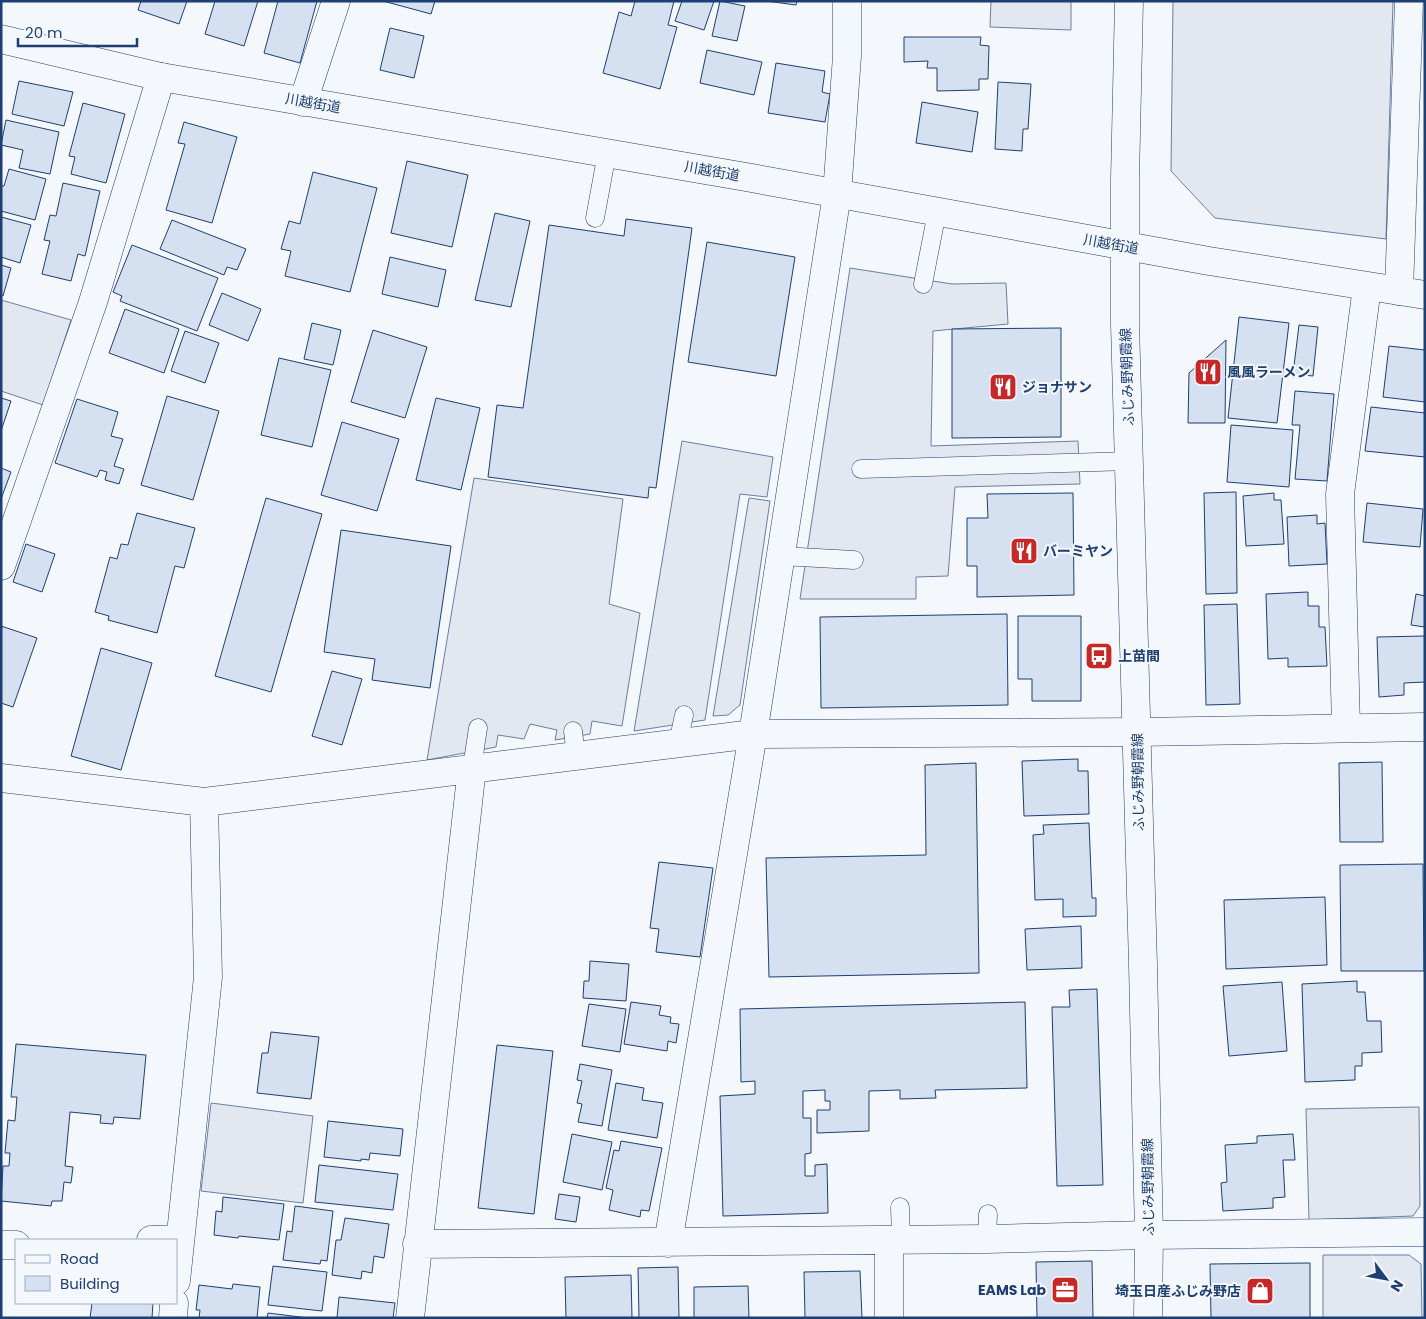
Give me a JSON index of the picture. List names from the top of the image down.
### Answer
{
  "streets": {
    "main road": ["川越街道", "ふじみ野朝霞線"]
  },
  "crossings": [
    ["川越街道", "ふじみ野朝霞線"]
  ],
  "places": {
    "restaurant": ["風風ラーメン", "ジョナサン", "バーミヤン"],
    "bus stop": ["上苗間"],
    "office": ["EAMS Lab"],
    "shop": ["埼玉日産ふじみ野店"]
  },
  "legend": ["Road", "Building"],
  "scale_bar": "20 m",
  "north": "bottom right"
}
